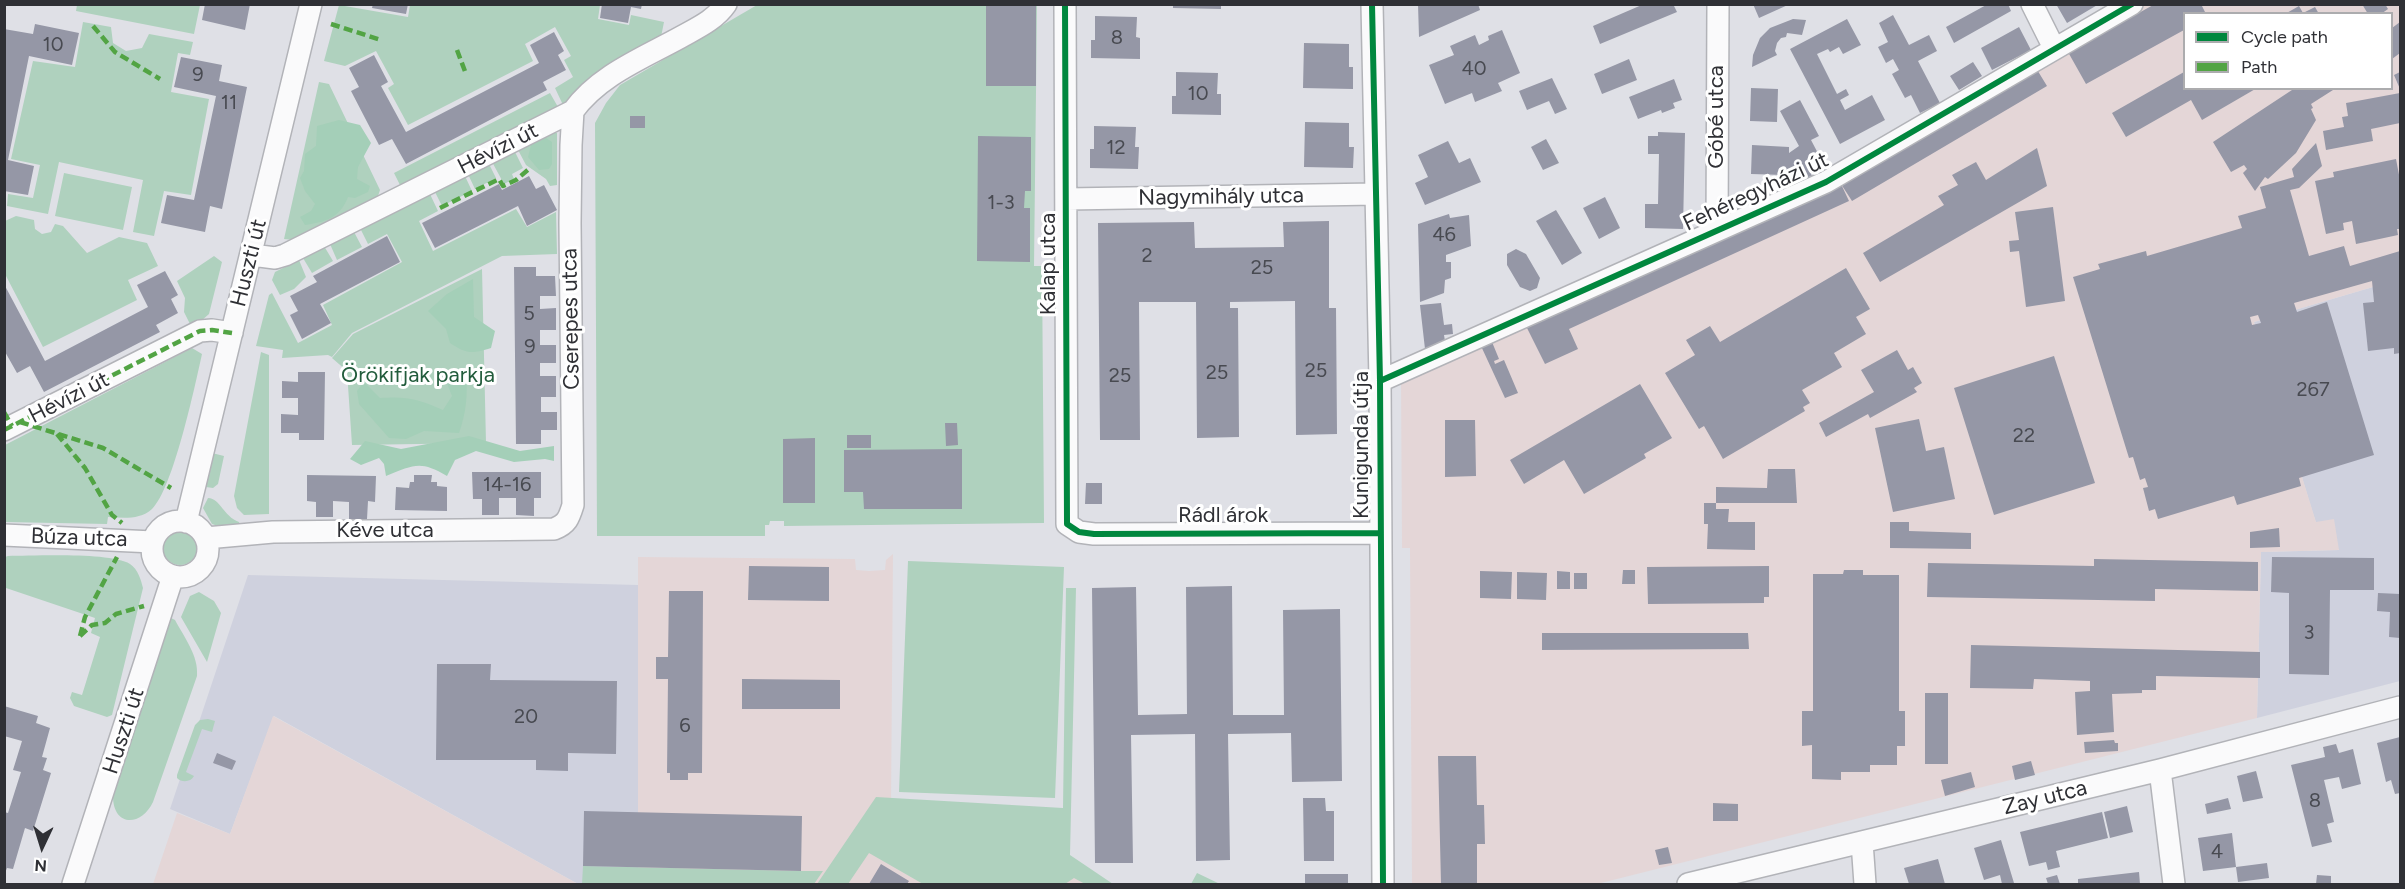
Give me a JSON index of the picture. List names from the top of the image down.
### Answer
{
  "streets": {
    "street": [
      "Góbé utca",
      "Hévízi út",
      "Fehéregyházi út",
      "Nagymihály utca",
      "Huszti út",
      "Kalap utca",
      "Cserepes utca",
      "Kunigunda útja",
      "Rádl árok",
      "Kéve utca",
      "Búza utca",
      "Zay utca"
    ]
  },
  "crossings": [
    ["Góbé utca", "Fehéregyházi út"],
    ["Hévízi út", "Huszti út"],
    ["Hévízi út", "Cserepes utca"],
    ["Fehéregyházi út", "Kunigunda útja"],
    ["Nagymihály utca", "Kalap utca"],
    ["Nagymihály utca", "Kunigunda útja"],
    ["Huszti út", "Kéve utca"],
    ["Huszti út", "Búza utca"],
    ["Kalap utca", "Rádl árok"],
    ["Cserepes utca", "Kéve utca"],
    ["Kunigunda útja", "Rádl árok"],
    ["Kéve utca", "Búza utca"]
  ],
  "parks": ["Örökifjak parkja"],
  "house_numbers": [
    "8",
    "10",
    "40",
    "9",
    "10",
    "11",
    "12",
    "1-3",
    "46",
    "2",
    "25",
    "5",
    "9",
    "25",
    "25",
    "25",
    "267",
    "22",
    "14-16",
    "3",
    "20",
    "6",
    "8",
    "4"
  ],
  "legend": ["Cycle path", "Path"],
  "north": "bottom"
}
